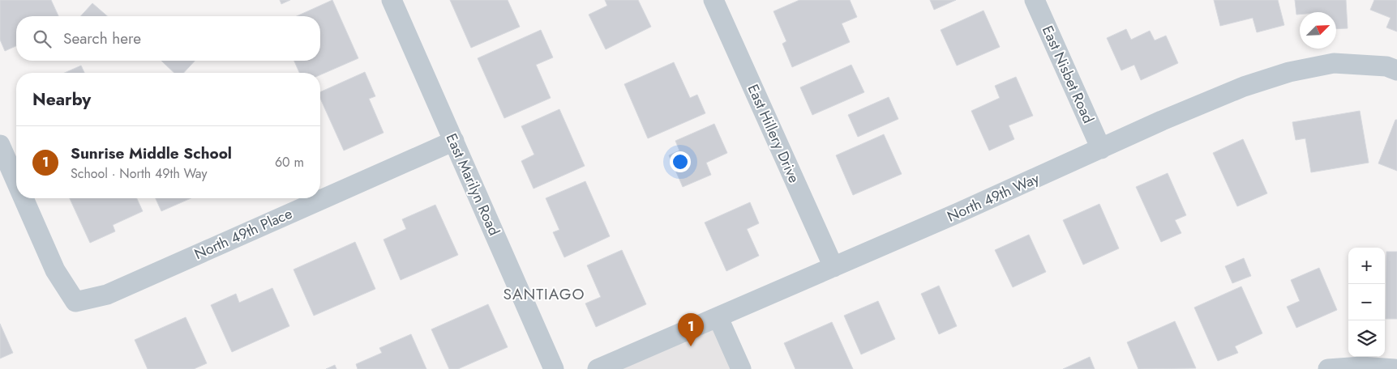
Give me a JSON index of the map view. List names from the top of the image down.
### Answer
{
  "streets": {
    "street": [
      "East Nisbet Road",
      "East Hillery Drive",
      "East Marilyn Road",
      "North 49th Way",
      "North 49th Place"
    ]
  },
  "crossings": [
    ["East Nisbet Road", "North 49th Way"],
    ["East Hillery Drive", "North 49th Way"],
    ["East Marilyn Road", "North 49th Place"]
  ],
  "districts": ["SANTIAGO"],
  "north": "top right",
  "page": {
    "search": "Search here",
    "heading": "Nearby",
    "list": [
      {
        "mark": "1",
        "name": "Sunrise Middle School",
        "note": "School · North 49th Way",
        "value": "60 m"
      }
    ],
    "map_buttons": ["+", "−"],
    "pins": "1"
  }
}
